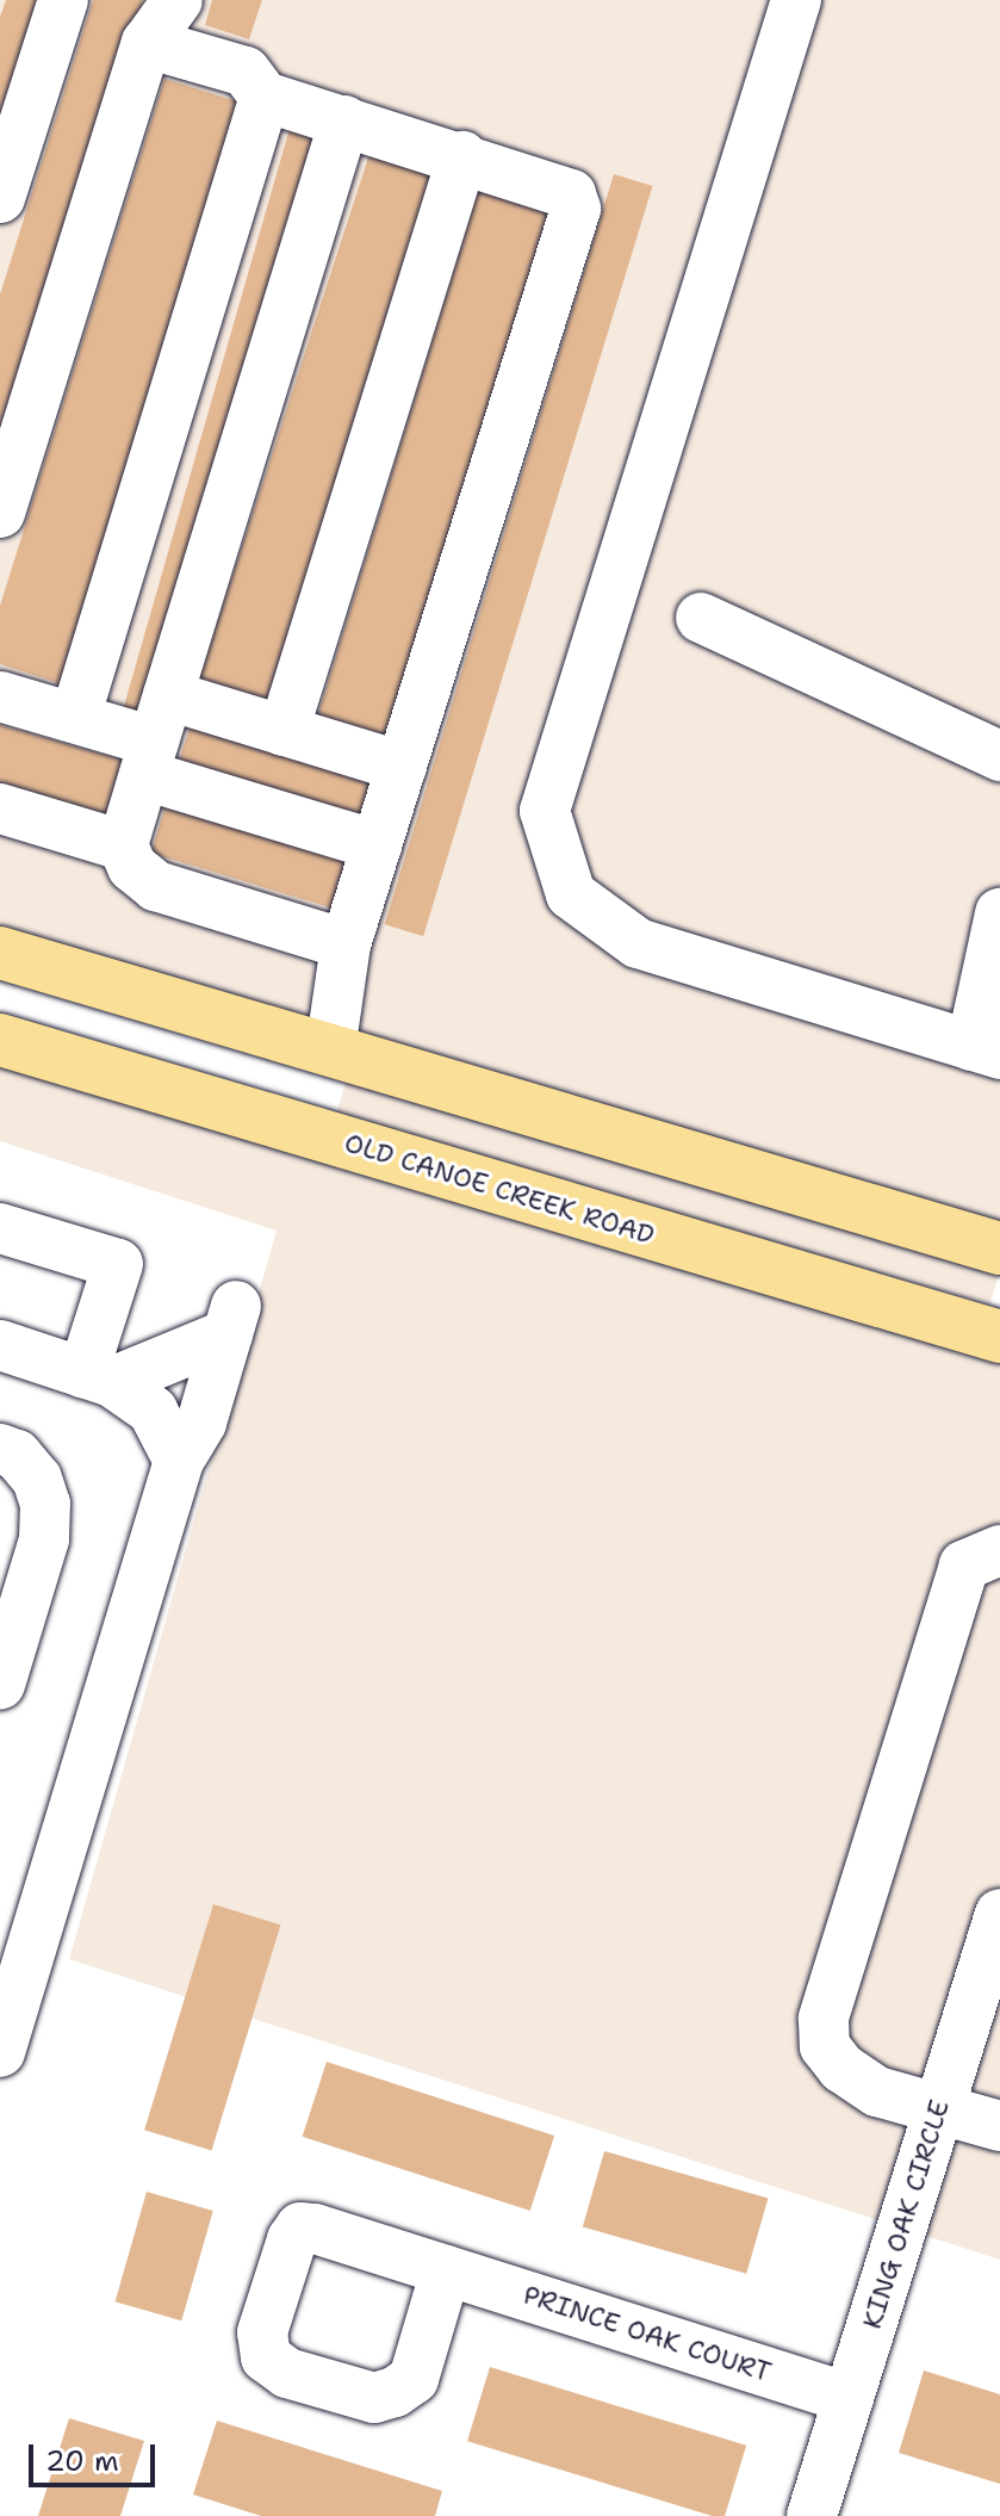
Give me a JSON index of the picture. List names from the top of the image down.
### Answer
{
  "streets": {
    "main road": ["OLD CANOE CREEK ROAD"],
    "street": ["KING OAK CIRCLE", "PRINCE OAK COURT"]
  },
  "crossings": [
    ["KING OAK CIRCLE", "PRINCE OAK COURT"]
  ],
  "scale_bar": "20 m"
}
